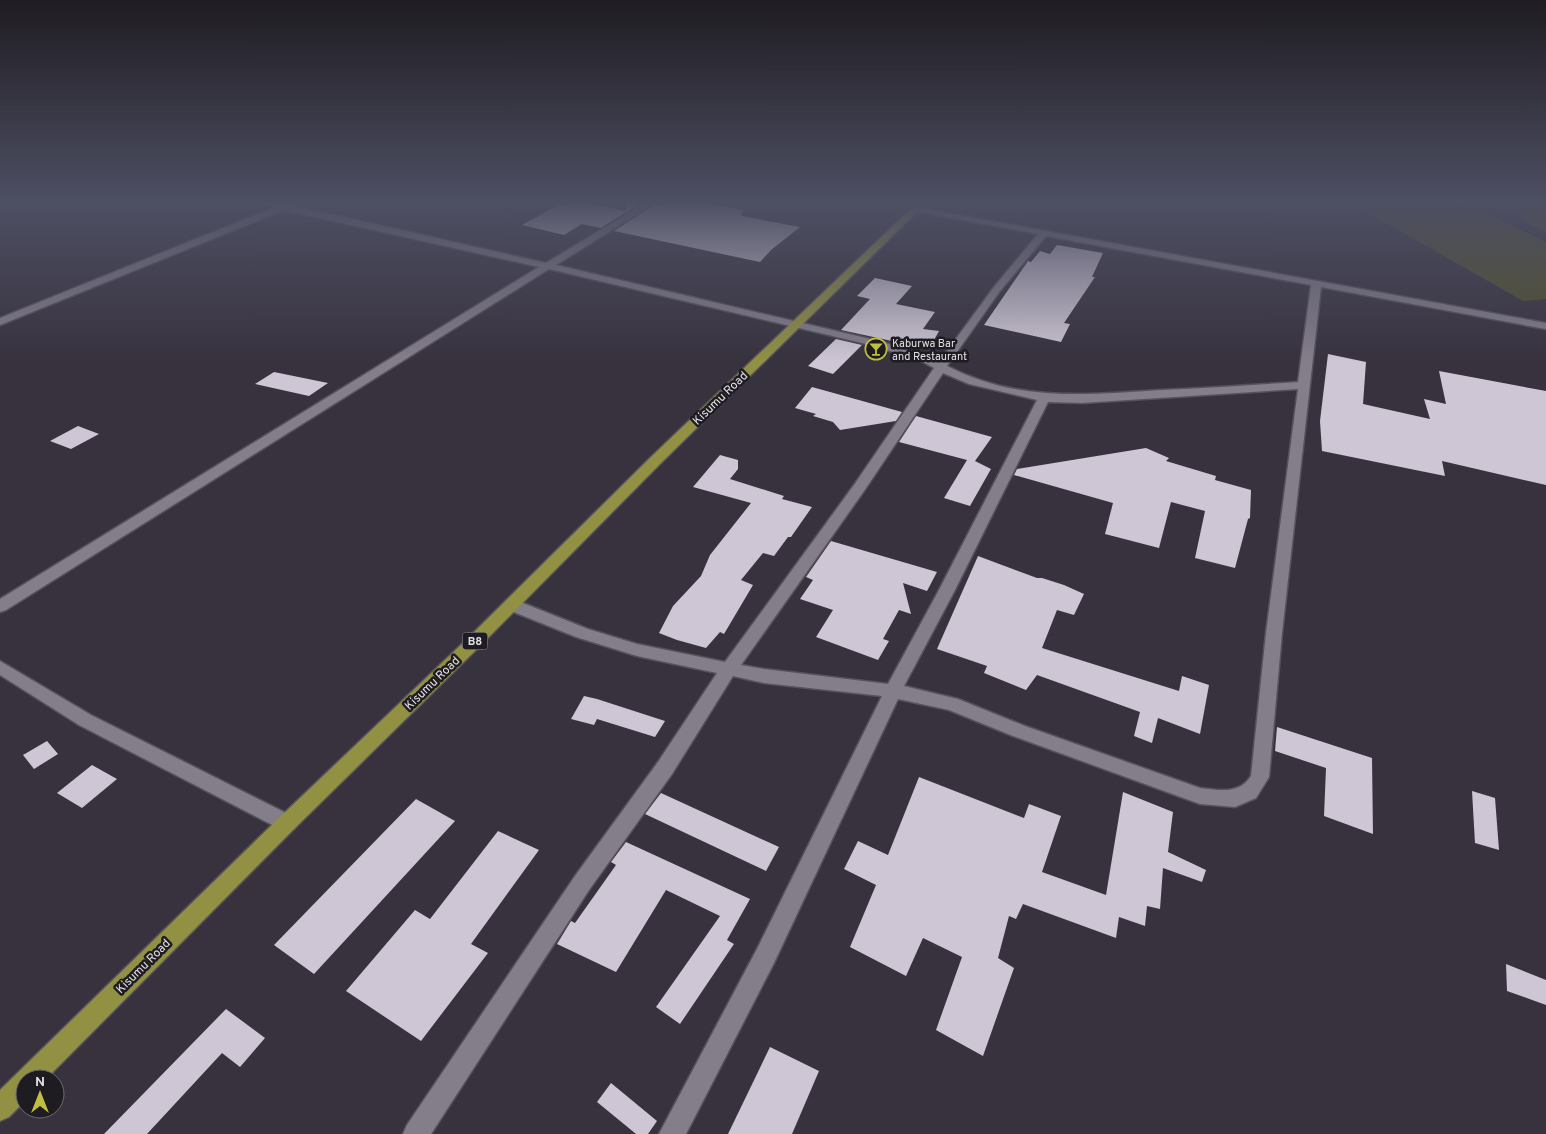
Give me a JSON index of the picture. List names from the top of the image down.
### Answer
{
  "streets": {
    "highway": ["Kisumu Road", "B8"]
  },
  "places": {
    "bar": ["Kaburwa Bar and Restaurant"]
  },
  "north": "top"
}
